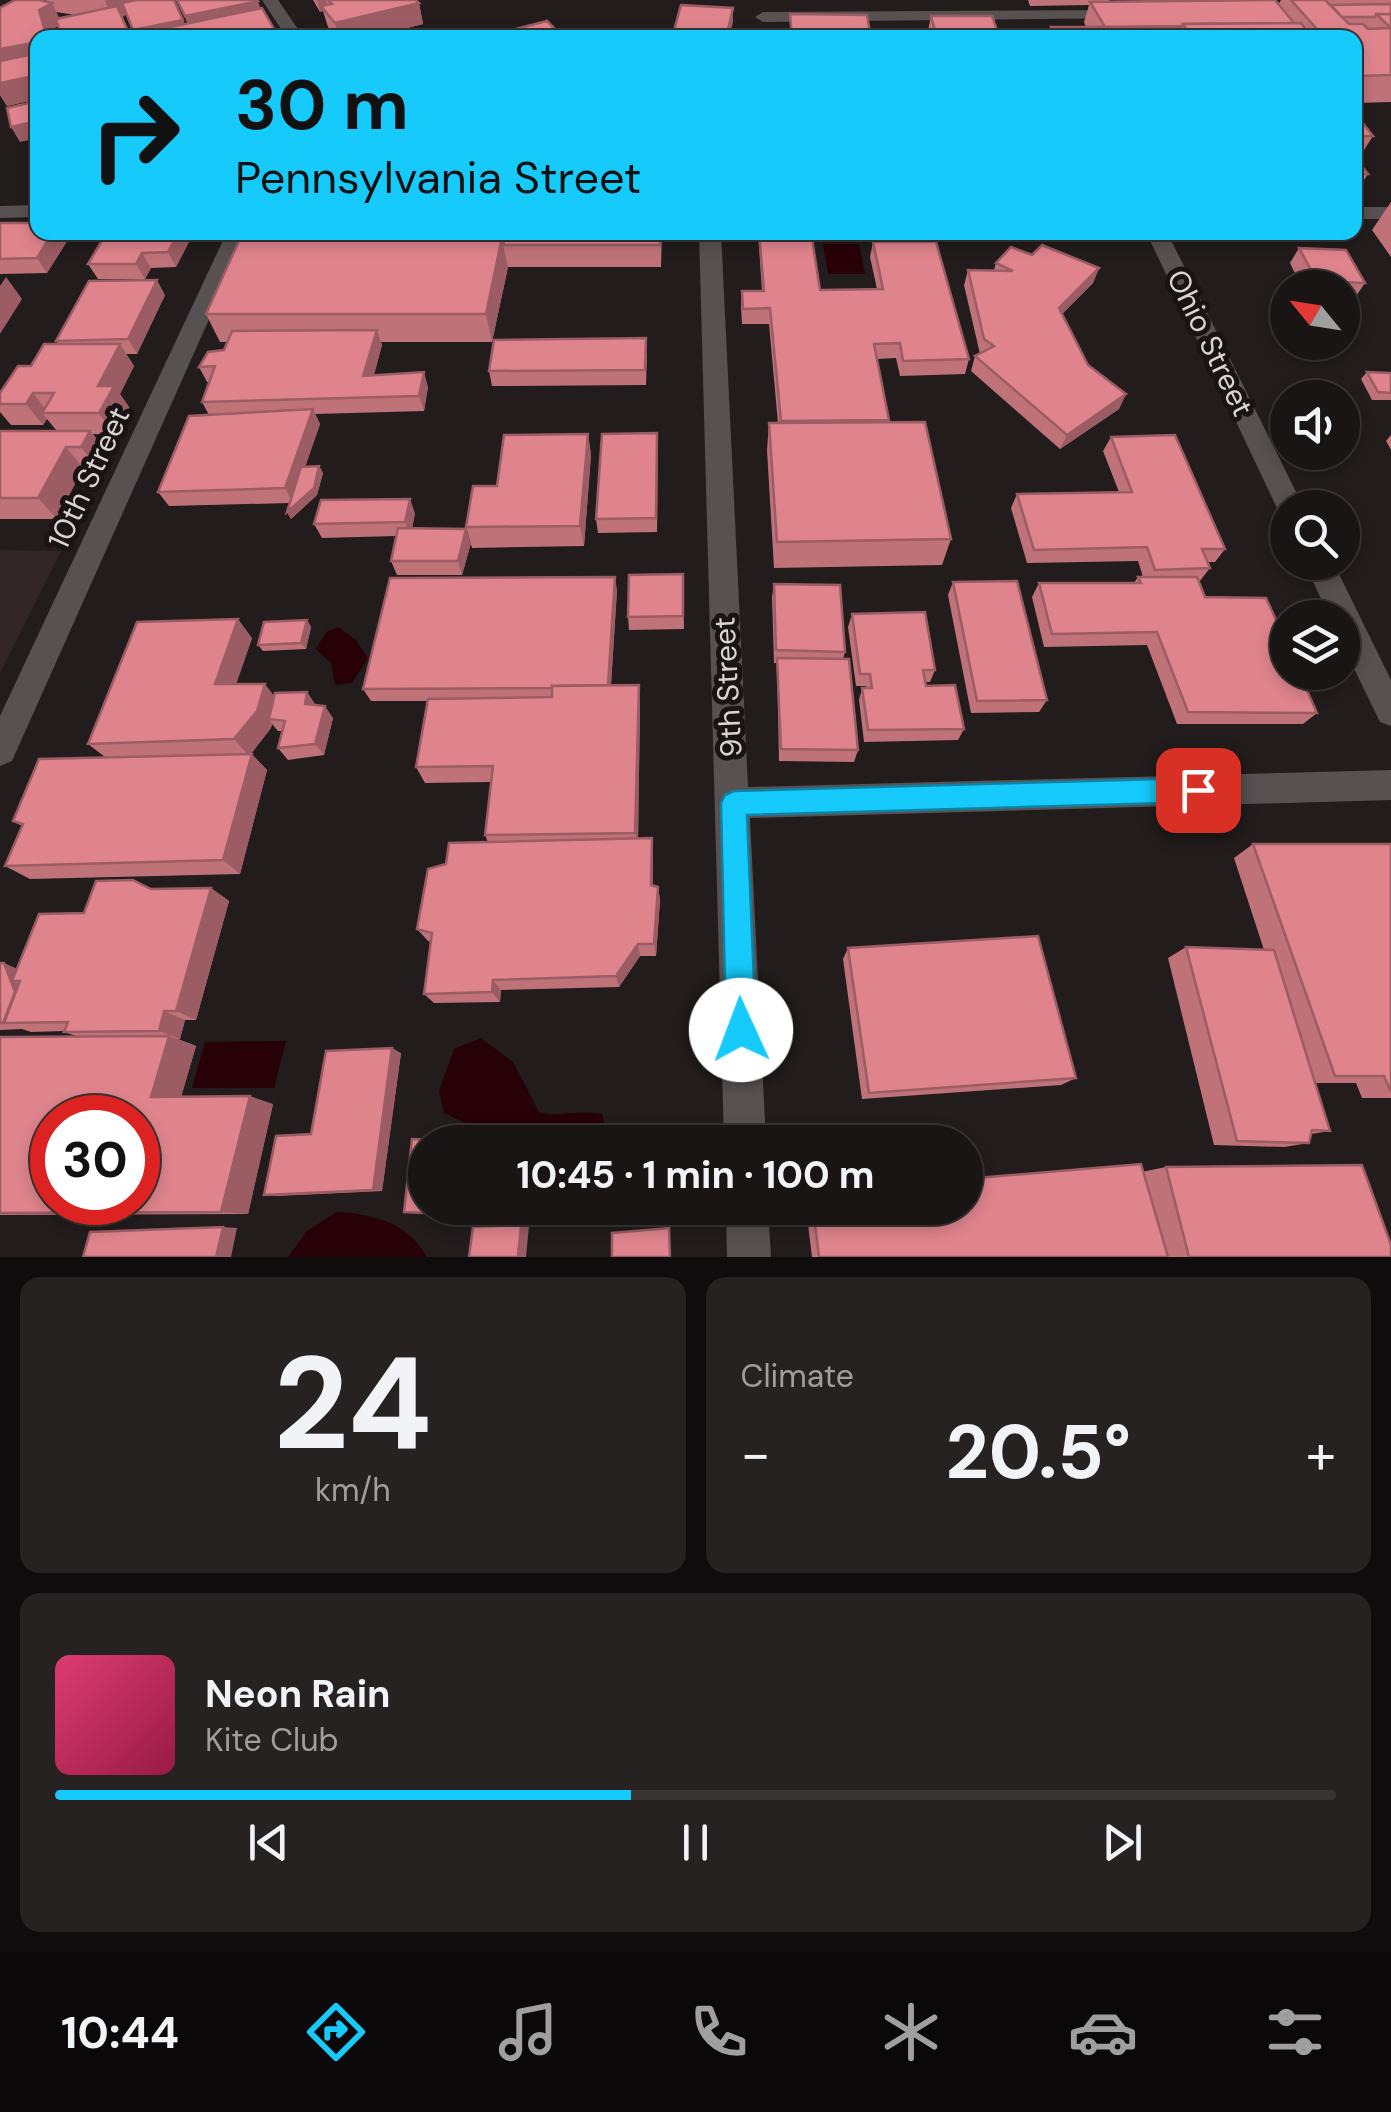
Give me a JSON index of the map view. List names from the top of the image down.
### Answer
{
  "streets": {
    "street": ["Ohio Street", "10th Street", "9th Street"]
  },
  "north": "top left",
  "page": {
    "turn": ["30 m", "Pennsylvania Street"],
    "limit": "30",
    "trip": "10:45 · 1 min · 100 m",
    "tile": [
      ["24", "km/h"],
      "Climate"
    ],
    "heat": ["−", "20.5°", "+"],
    "song": ["Neon Rain", "Kite Club"],
    "tabs": "10:44"
  }
}
